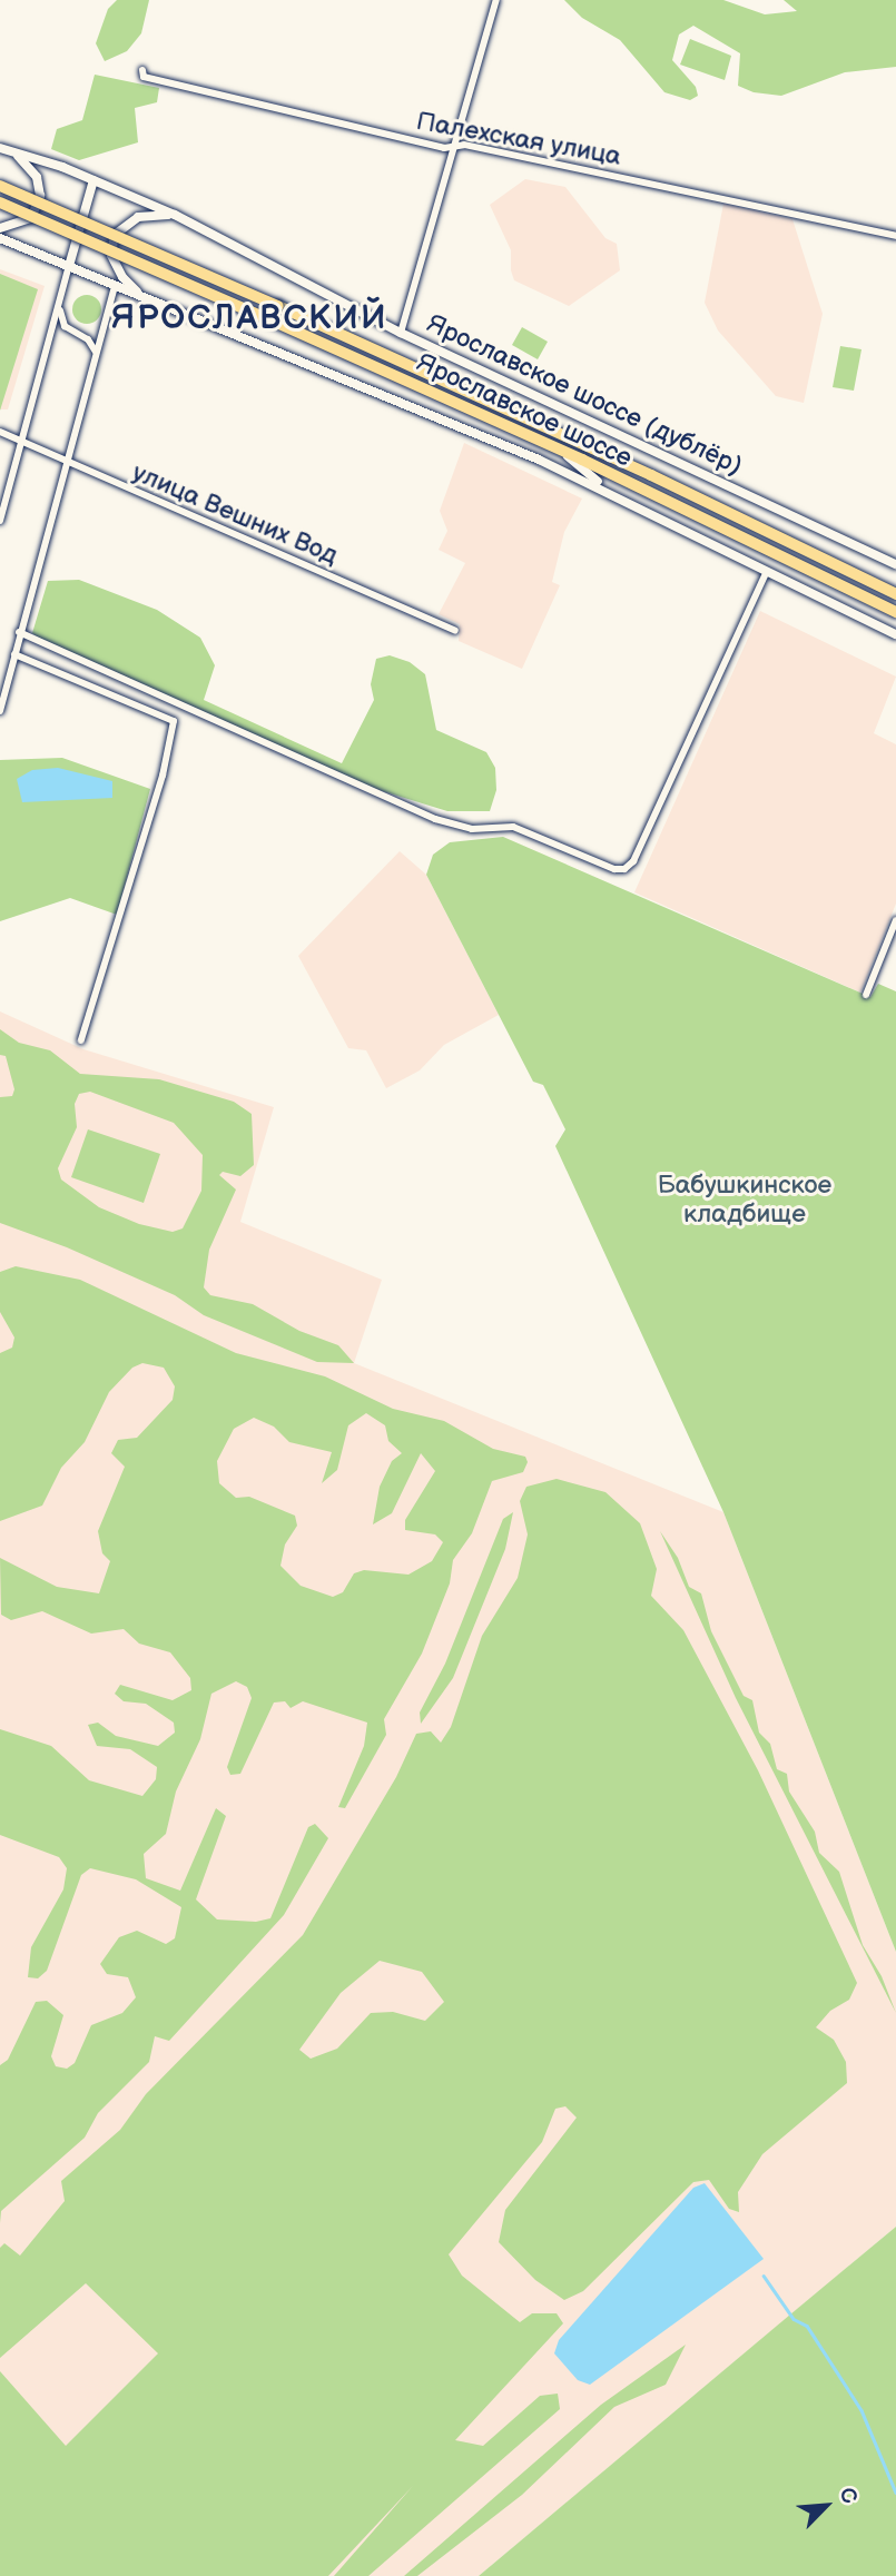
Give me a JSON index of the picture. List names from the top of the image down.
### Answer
{
  "streets": {
    "main road": ["Ярославское шоссе"],
    "street": ["Палехская улица", "Ярославское шоссе (дублёр)", "улица Вешних Вод"]
  },
  "districts": ["ЯРОСЛАВСКИЙ"],
  "parks": ["Бабушкинское кладбище"],
  "north": "top right"
}
